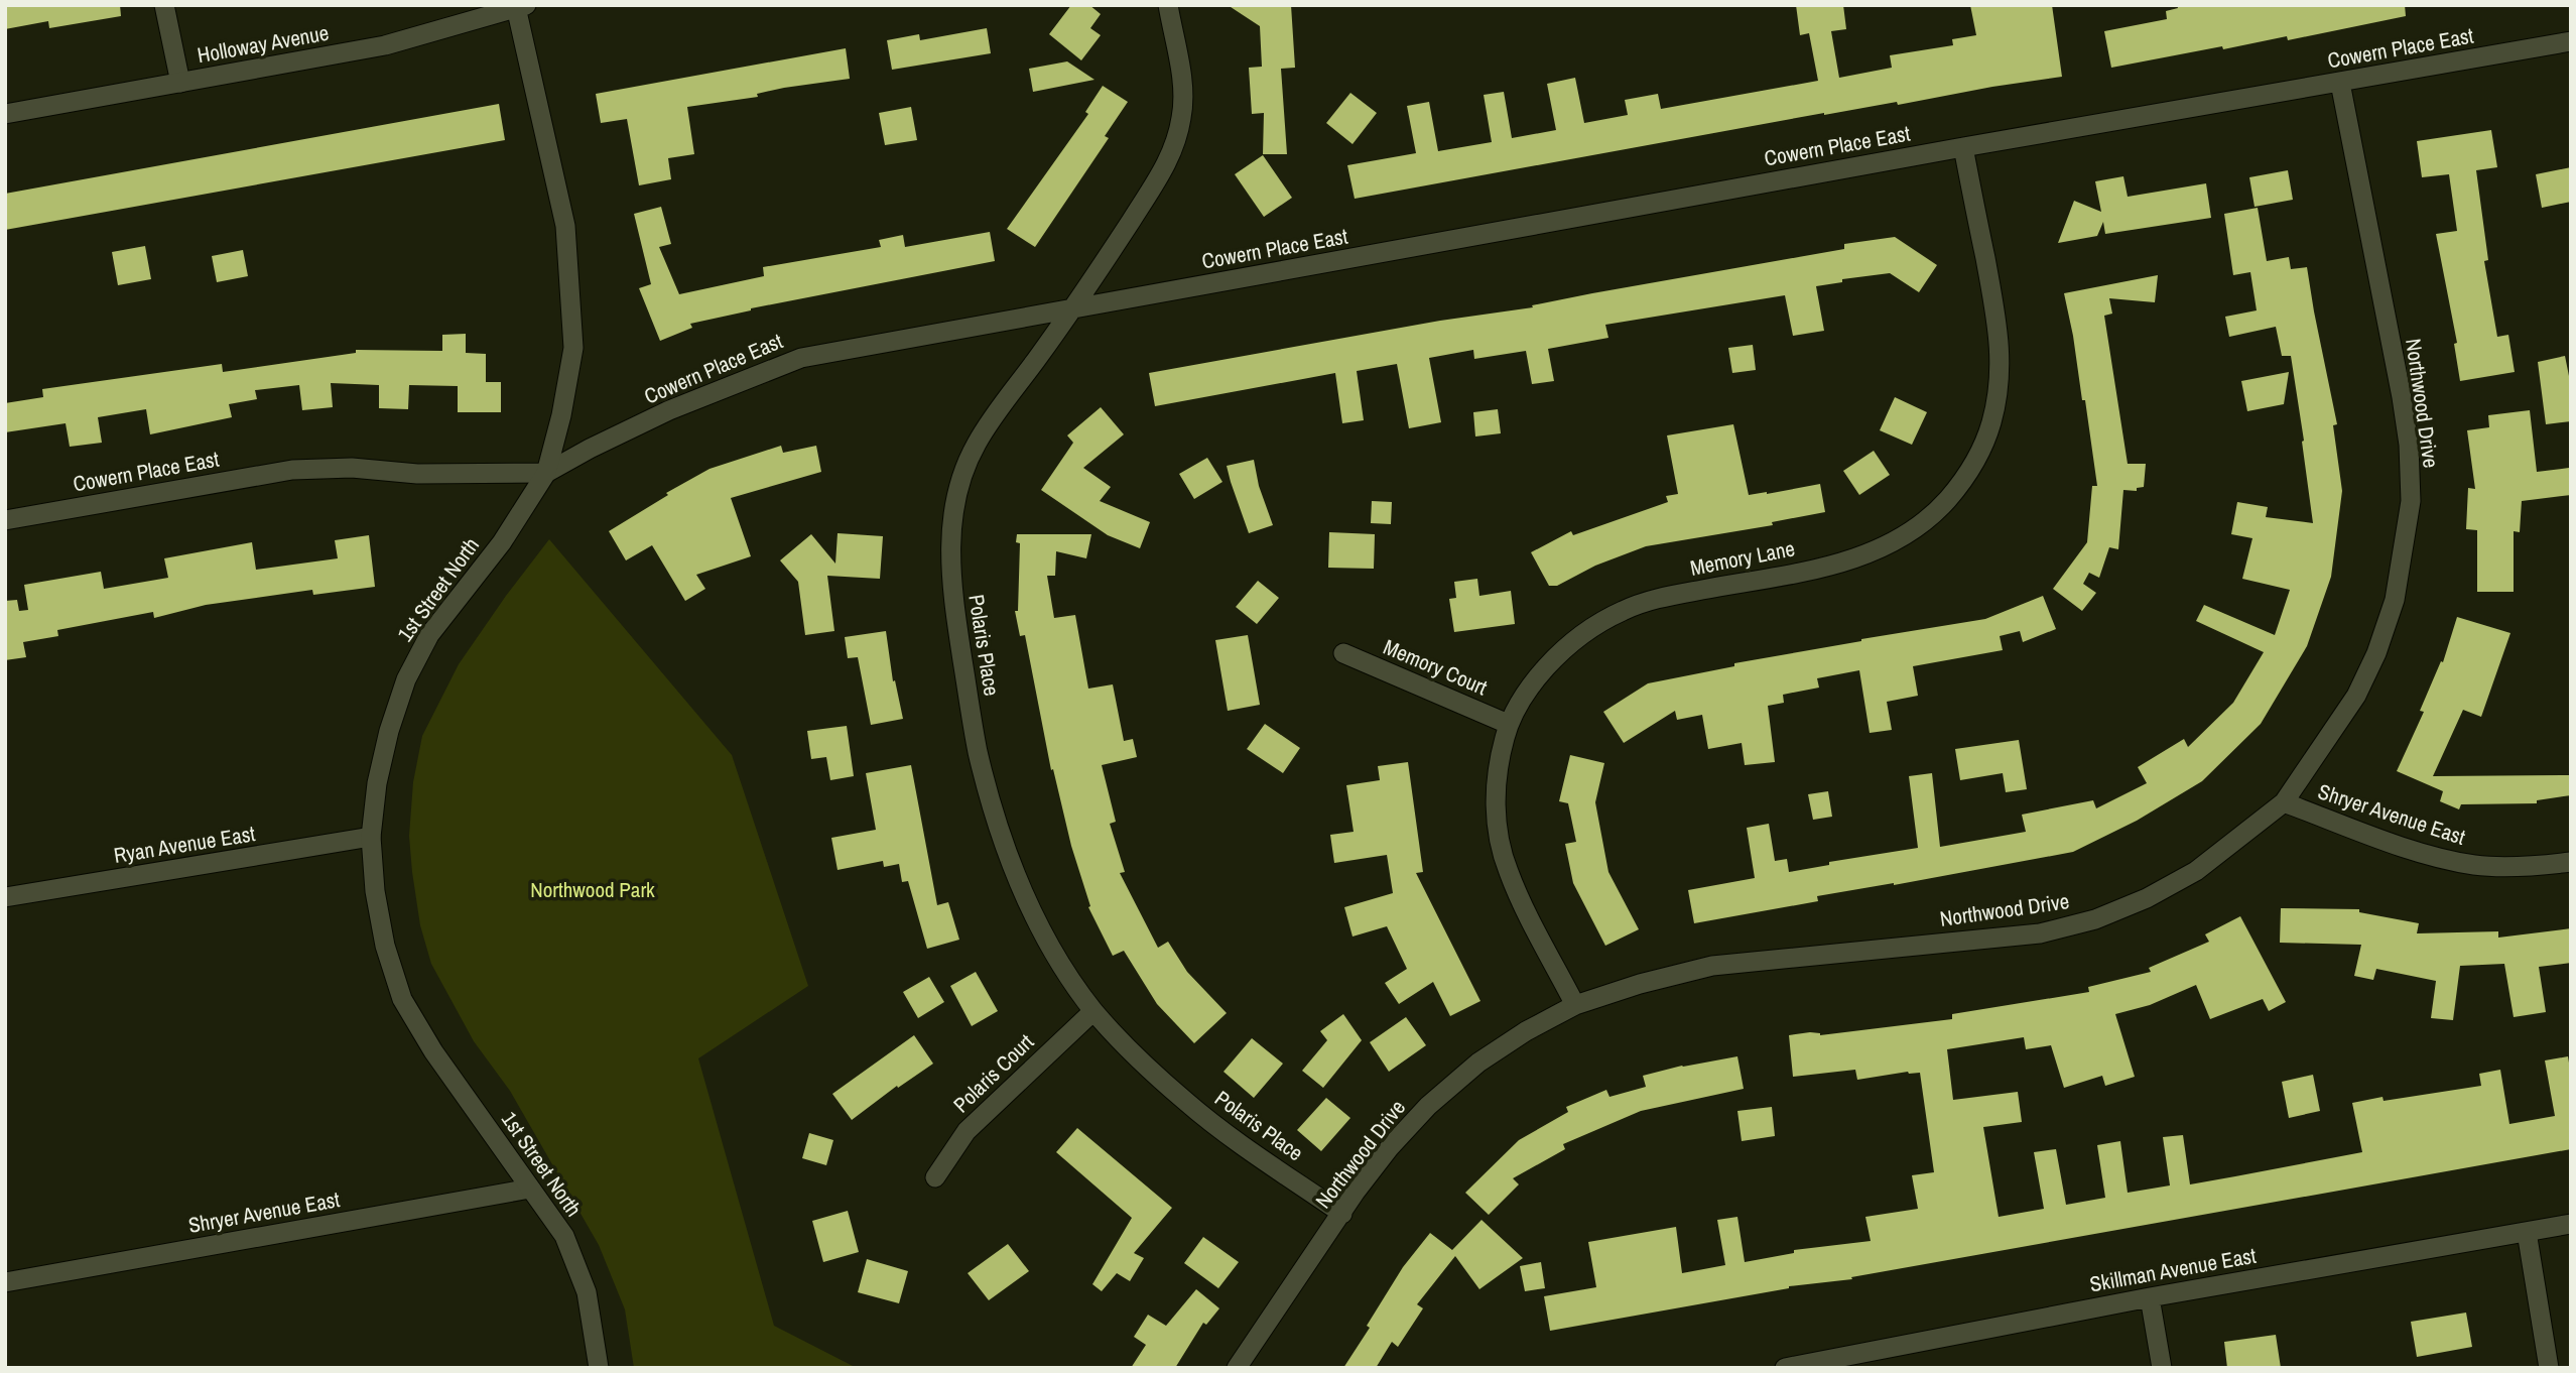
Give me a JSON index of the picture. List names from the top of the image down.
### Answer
{
  "streets": {
    "street": [
      "Holloway Avenue",
      "Cowern Place East",
      "Northwood Drive",
      "Memory Lane",
      "1st Street North",
      "Polaris Place",
      "Memory Court",
      "Shryer Avenue East",
      "Ryan Avenue East",
      "Polaris Court",
      "Skillman Avenue East"
    ]
  },
  "crossings": [
    ["Holloway Avenue", "1st Street North"],
    ["Cowern Place East", "Northwood Drive"],
    ["Cowern Place East", "Memory Lane"],
    ["Cowern Place East", "1st Street North"],
    ["Cowern Place East", "Polaris Place"],
    ["Northwood Drive", "Memory Lane"],
    ["Northwood Drive", "Polaris Place"],
    ["Northwood Drive", "Shryer Avenue East"],
    ["Memory Lane", "Memory Court"],
    ["1st Street North", "Shryer Avenue East"],
    ["1st Street North", "Ryan Avenue East"],
    ["Polaris Place", "Polaris Court"]
  ],
  "parks": ["Northwood Park"]
}
